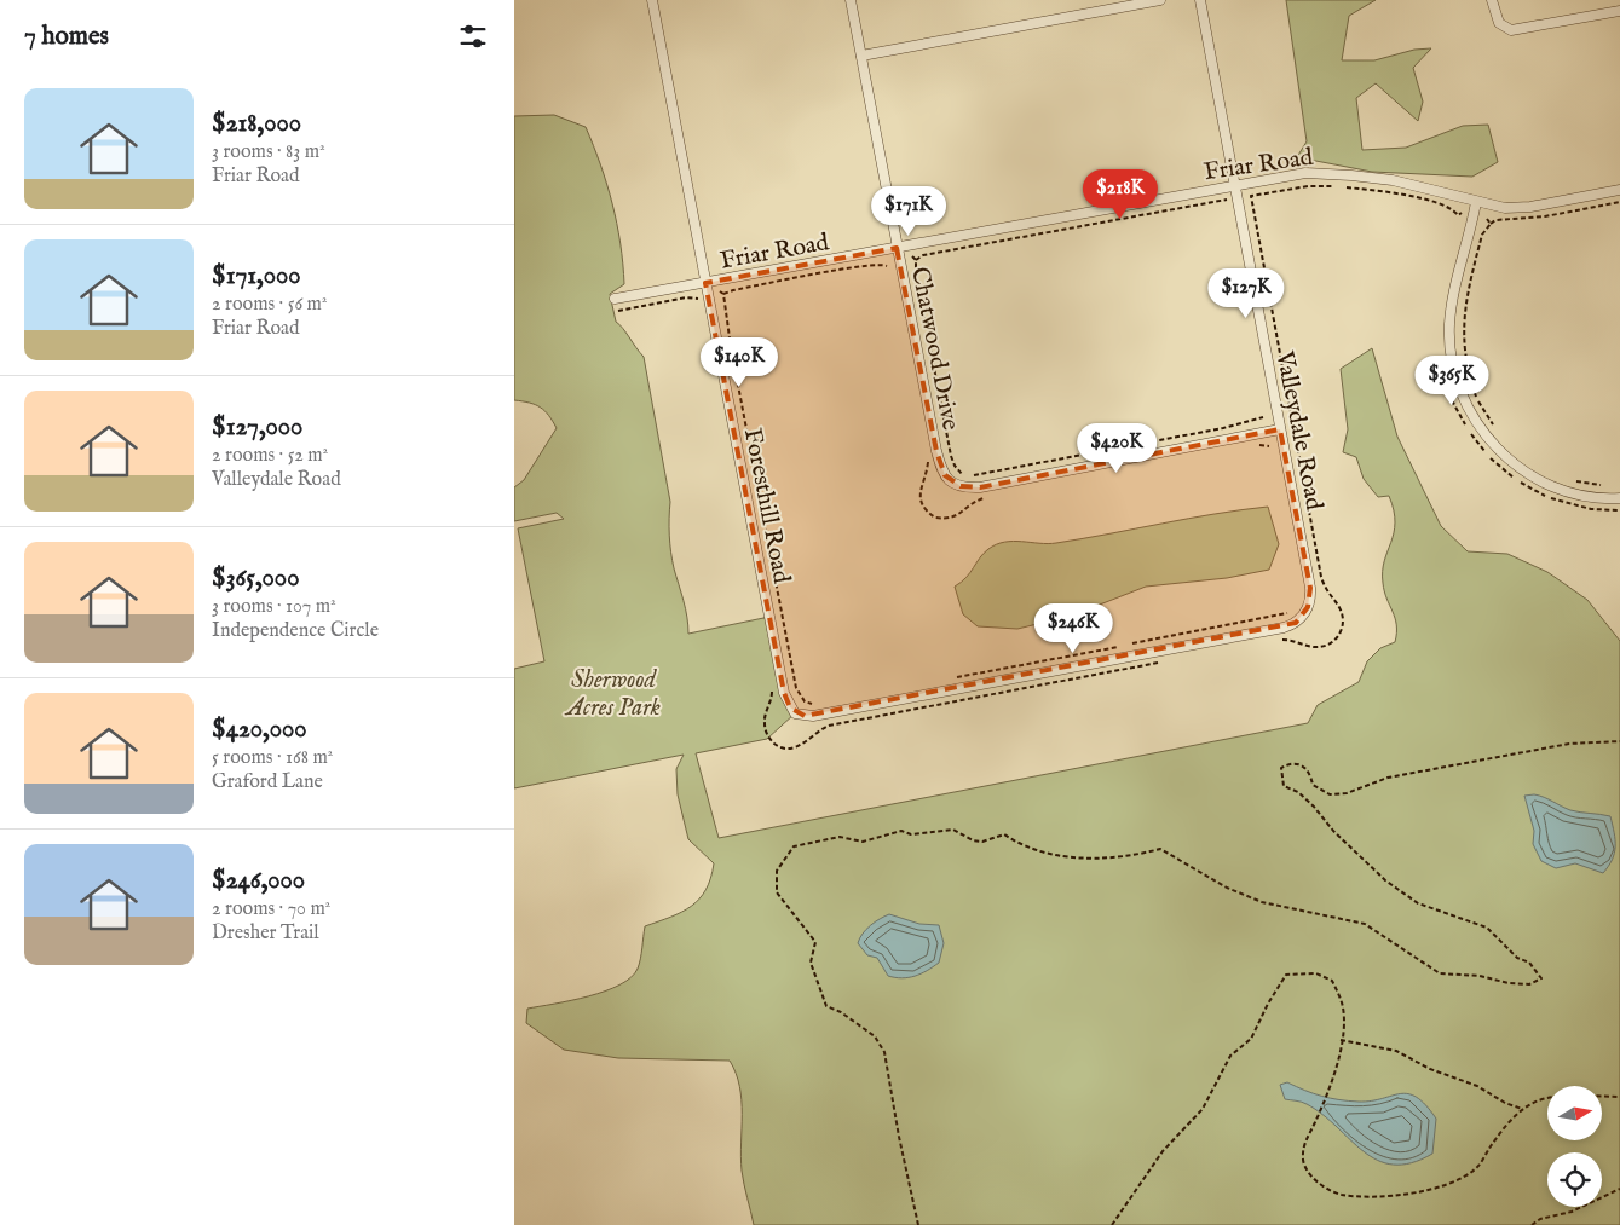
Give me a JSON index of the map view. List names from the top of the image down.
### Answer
{
  "streets": {
    "street": [
      "Friar Road",
      "Chatwood Drive",
      "Valleydale Road",
      "Foresthill Road"
    ]
  },
  "crossings": [
    ["Friar Road", "Chatwood Drive"],
    ["Friar Road", "Valleydale Road"],
    ["Friar Road", "Foresthill Road"],
    ["Chatwood Drive", "Valleydale Road"],
    ["Valleydale Road", "Foresthill Road"]
  ],
  "parks": ["Sherwood Acres Park"],
  "north": "right",
  "page": {
    "heading": "7 homes",
    "list": [
      {
        "name": "$218,000",
        "note": "3 rooms · 83 m² · Friar Road"
      },
      {
        "name": "$171,000",
        "note": "2 rooms · 56 m² · Friar Road"
      },
      {
        "name": "$127,000",
        "note": "2 rooms · 52 m² · Valleydale Road"
      },
      {
        "name": "$365,000",
        "note": "3 rooms · 107 m² · Independence Circle"
      },
      {
        "name": "$420,000",
        "note": "5 rooms · 168 m² · Graford Lane"
      },
      {
        "name": "$246,000",
        "note": "2 rooms · 70 m² · Dresher Trail"
      }
    ],
    "price": [
      "$218K",
      "$171K",
      "$127K",
      "$140K",
      "$365K",
      "$420K",
      "$246K"
    ]
  }
}
